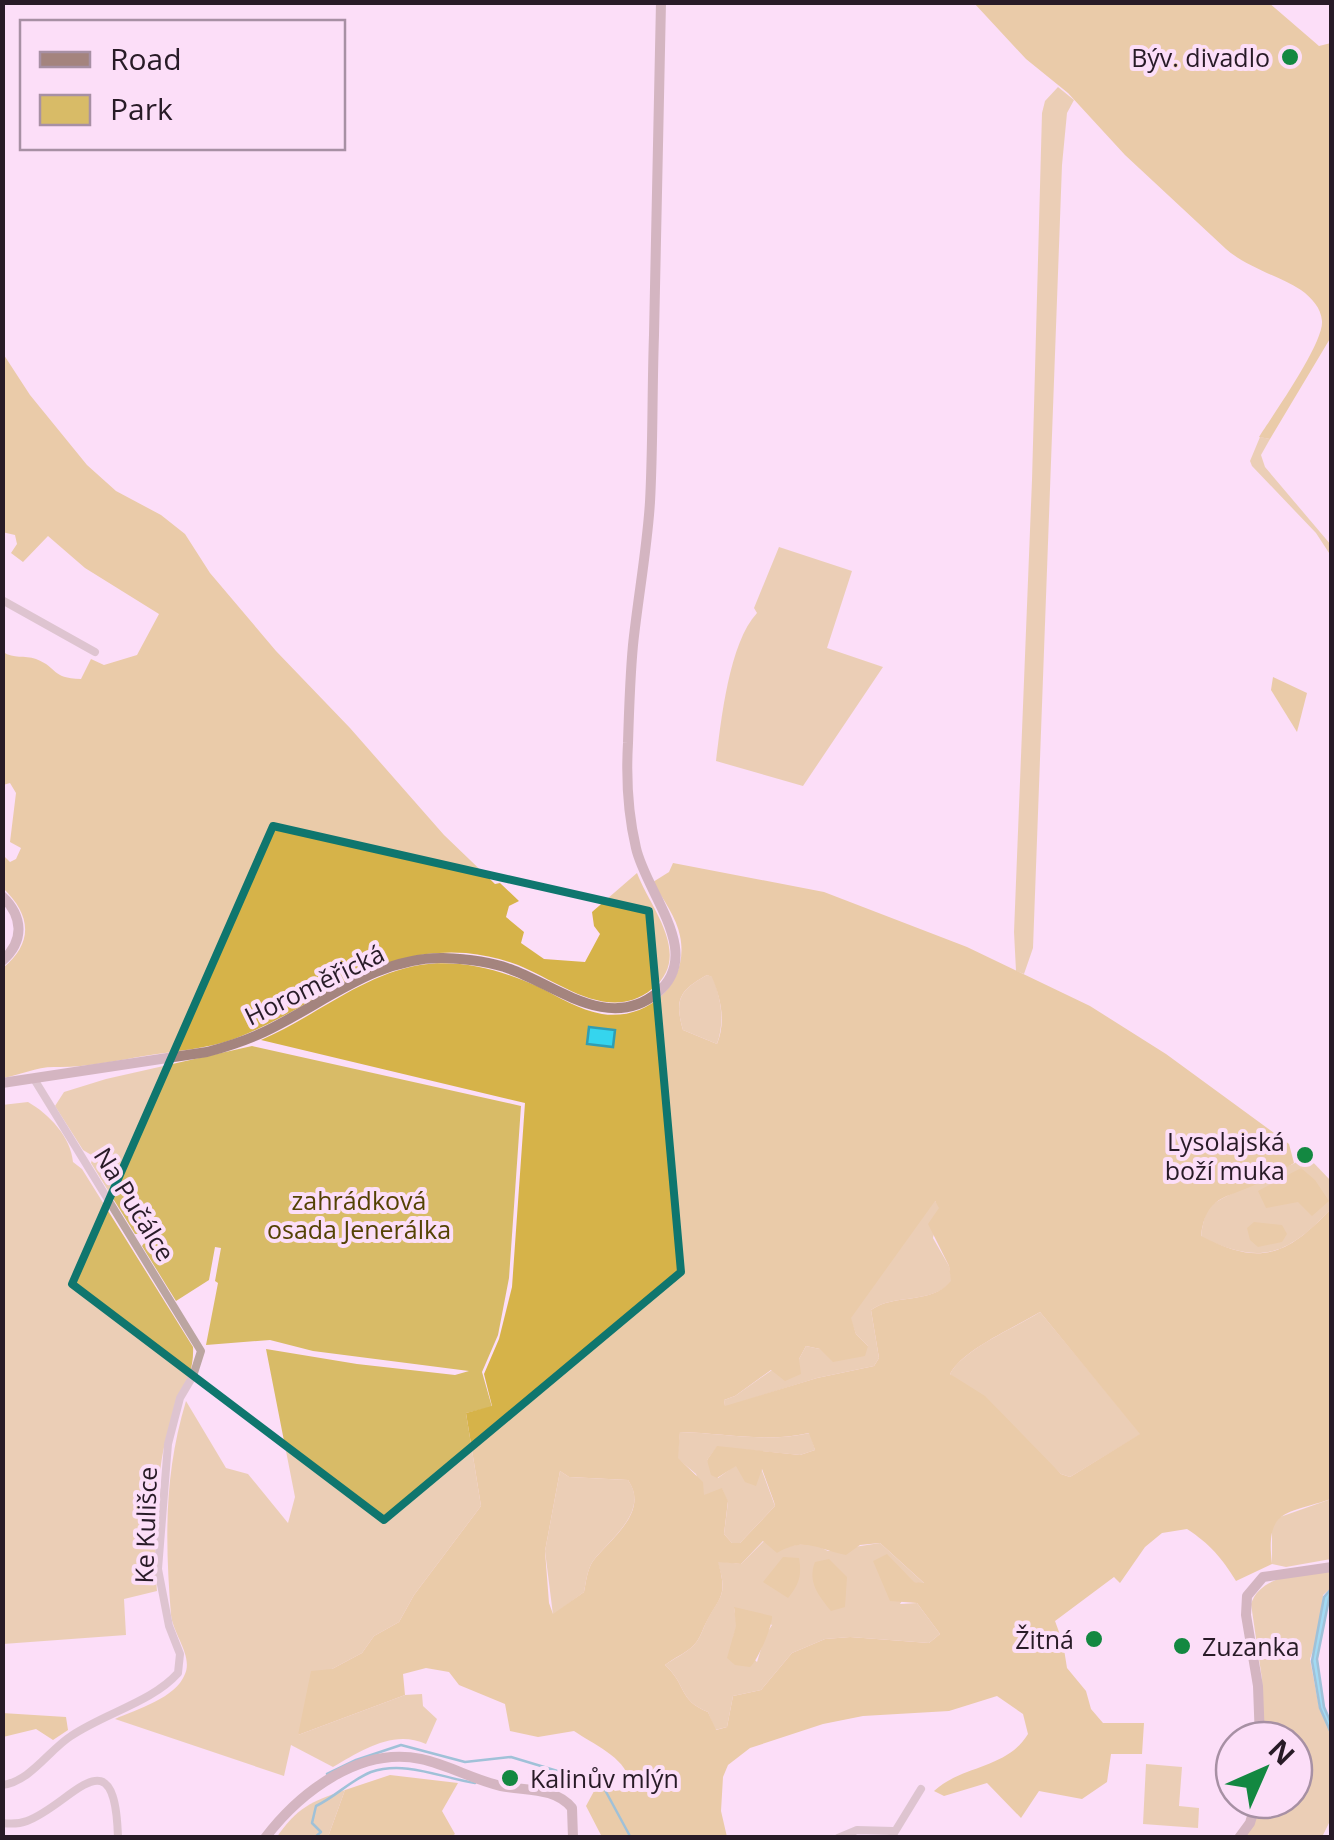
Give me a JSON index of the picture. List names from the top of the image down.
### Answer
{
  "streets": {
    "main road": ["Horoměřická"],
    "street": ["Na Pučálce", "Ke Kulišce"]
  },
  "crossings": [
    ["Horoměřická", "Na Pučálce"],
    ["Na Pučálce", "Ke Kulišce"]
  ],
  "parks": ["zahrádková osada Jenerálka"],
  "places": [
    "Býv. divadlo",
    "Lysolajská boží muka",
    "Žitná",
    "Zuzanka",
    "Kalinův mlýn"
  ],
  "legend": ["Road", "Park"],
  "north": "top right"
}
